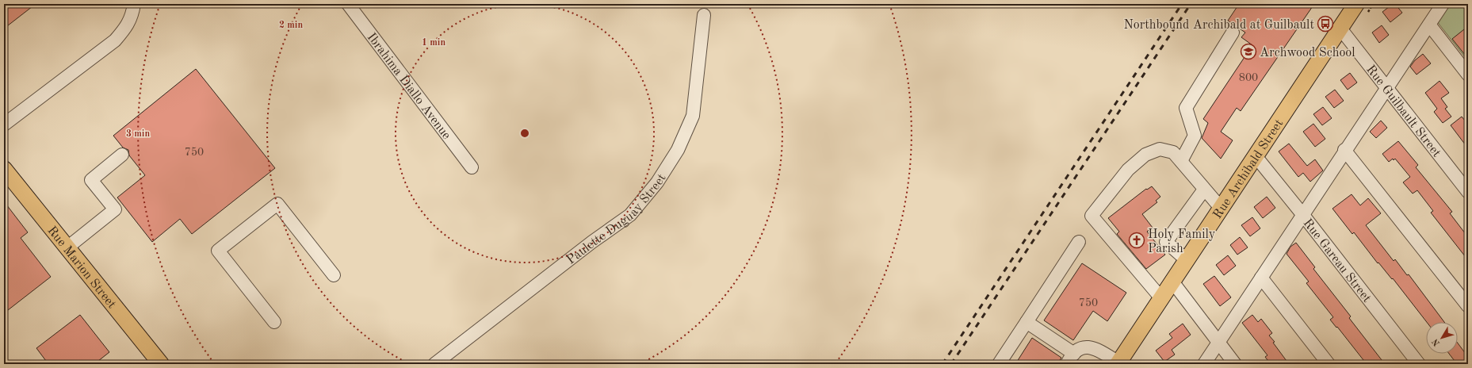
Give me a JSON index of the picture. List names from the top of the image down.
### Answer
{
  "streets": {
    "main road": ["Rue Archibald Street", "Rue Marion Street"],
    "street": [
      "Ibrahima Diallo Avenue",
      "Rue Guilbault Street",
      "Paulette Duguay Street",
      "Rue Gareau Street"
    ]
  },
  "crossings": [
    ["Rue Guilbault Street", "Rue Archibald Street"],
    ["Rue Archibald Street", "Rue Gareau Street"]
  ],
  "places": {
    "bus stop": ["Northbound Archibald at Guilbault"],
    "school or university": ["Archwood School"],
    "church": ["Holy Family Parish"]
  },
  "house_numbers": ["800", "750", "750"],
  "north": "bottom left",
  "rings": ["2 min", "1 min", "3 min"]
}
